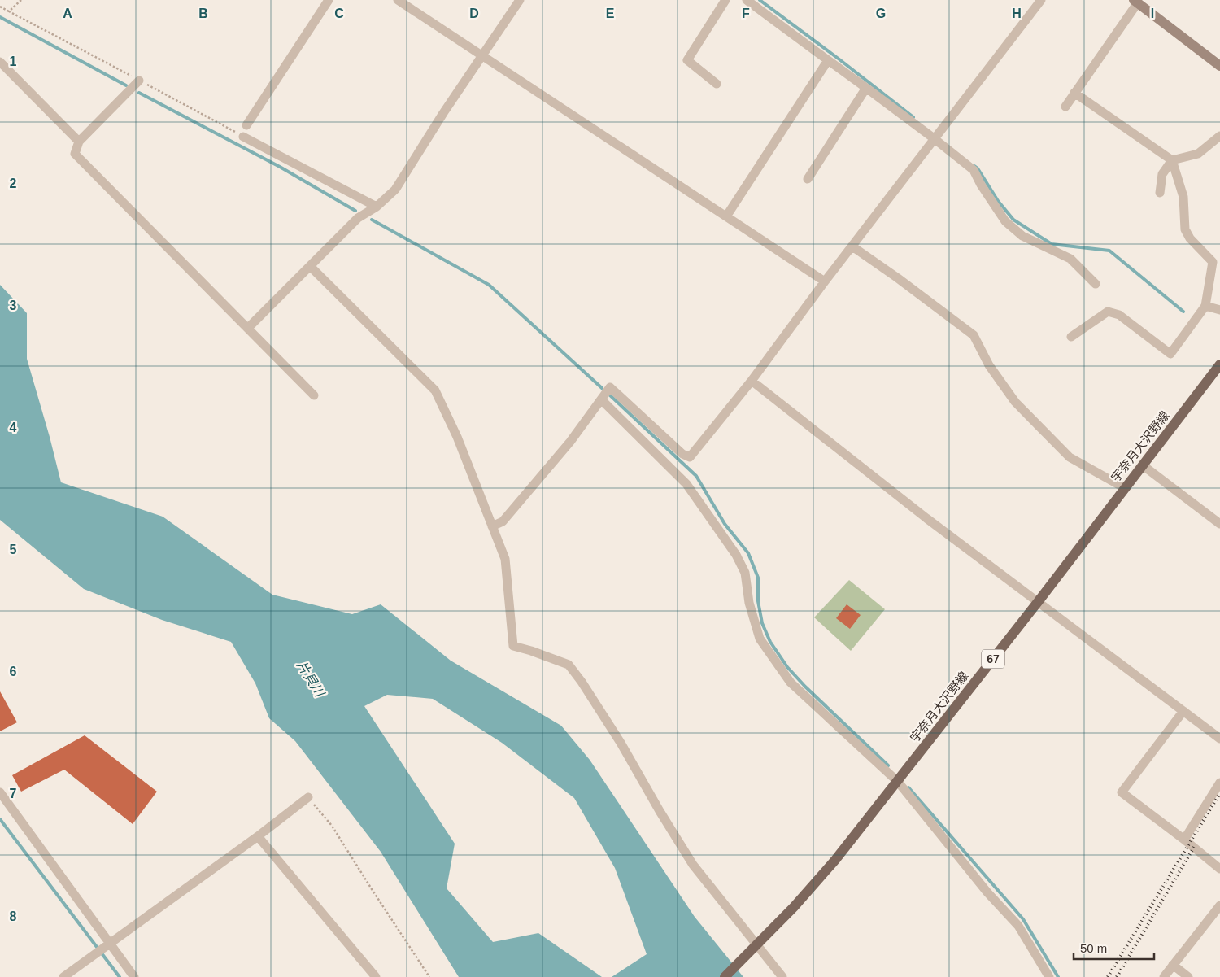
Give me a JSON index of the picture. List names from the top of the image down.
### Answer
{
  "streets": {
    "main road": ["宇奈月大沢野線", "67"]
  },
  "water": ["片貝川"],
  "scale_bar": "50 m",
  "grid": {
    "columns": [
      "A",
      "B",
      "C",
      "D",
      "E",
      "F",
      "G",
      "H",
      "I"
    ],
    "rows": [
      "1",
      "2",
      "3",
      "4",
      "5",
      "6",
      "7",
      "8"
    ]
  }
}
